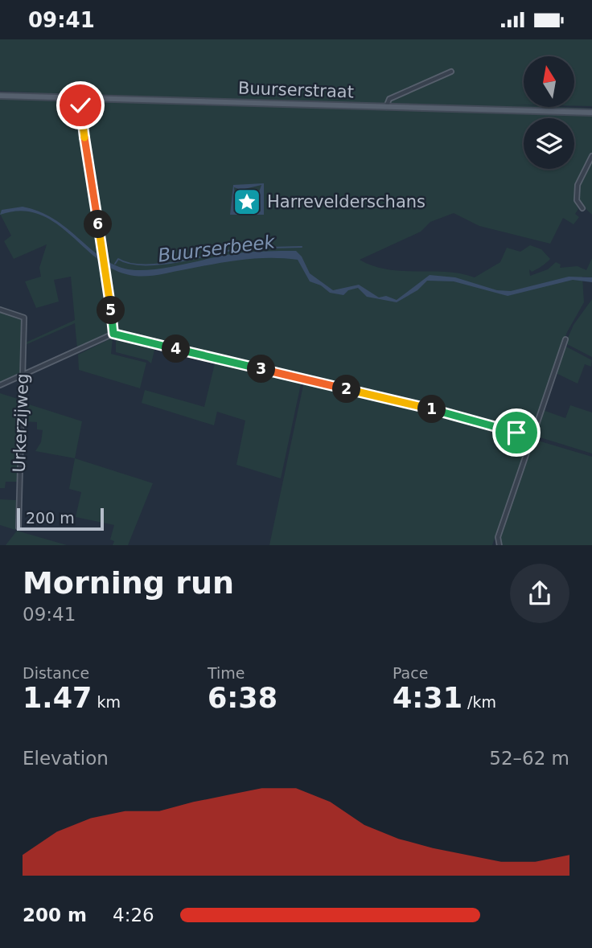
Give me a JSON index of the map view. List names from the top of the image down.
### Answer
{
  "streets": {
    "main road": ["Buurserstraat"],
    "street": ["Urkerzijweg"]
  },
  "water": ["Buurserbeek"],
  "places": {
    "place": ["Harrevelderschans"]
  },
  "scale_bar": "200 m",
  "north": "top",
  "page": {
    "status": "09:41",
    "pins": [
      "6",
      "5",
      "4",
      "3",
      "2",
      "1"
    ],
    "scale": "200 m",
    "heading": ["Morning run", "09:41"],
    "stats": [
      ["Distance", "1.47 km"],
      ["Time", "6:38"],
      ["Pace", "4:31 /km"]
    ],
    "chart": ["Elevation", "52–62 m"],
    "list": [
      {
        "name": "200 m",
        "note": "4:26"
      }
    ]
  }
}
